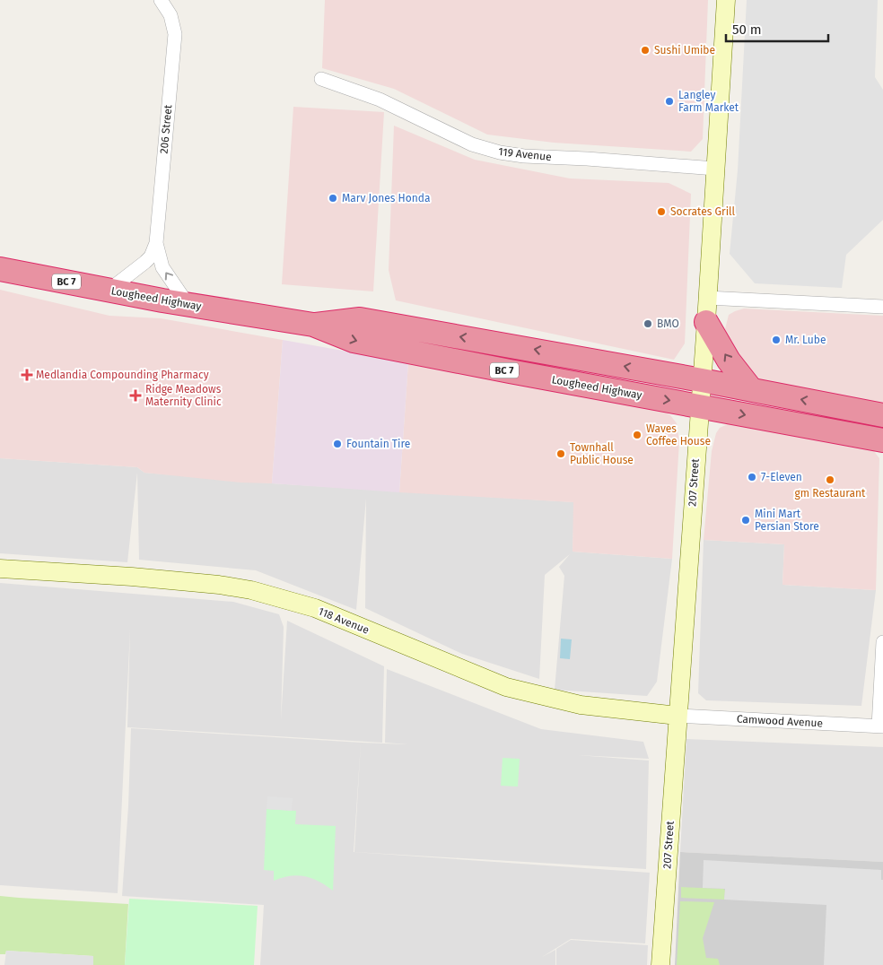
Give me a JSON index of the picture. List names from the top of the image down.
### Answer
{
  "streets": {
    "highway": ["BC 7", "Lougheed Highway"],
    "street": [
      "206 Street",
      "119 Avenue",
      "207 Street",
      "118 Avenue",
      "Camwood Avenue"
    ]
  },
  "crossings": [
    ["206 Street", "Lougheed Highway"],
    ["119 Avenue", "207 Street"],
    ["Lougheed Highway", "207 Street"],
    ["207 Street", "118 Avenue"],
    ["207 Street", "Camwood Avenue"],
    ["118 Avenue", "Camwood Avenue"]
  ],
  "places": {
    "other": [
      "Sushi Umibe",
      "Langley Farm Market",
      "Marv Jones Honda",
      "Socrates Grill",
      "BMO",
      "Mr. Lube",
      "Waves Coffee House",
      "Fountain Tire",
      "Townhall Public House",
      "7-Eleven",
      "gm Restaurant",
      "Mini Mart Persian Store"
    ],
    "health": ["Medlandia Compounding Pharmacy", "Ridge Meadows Maternity Clinic"]
  },
  "scale_bar": "50 m"
}
